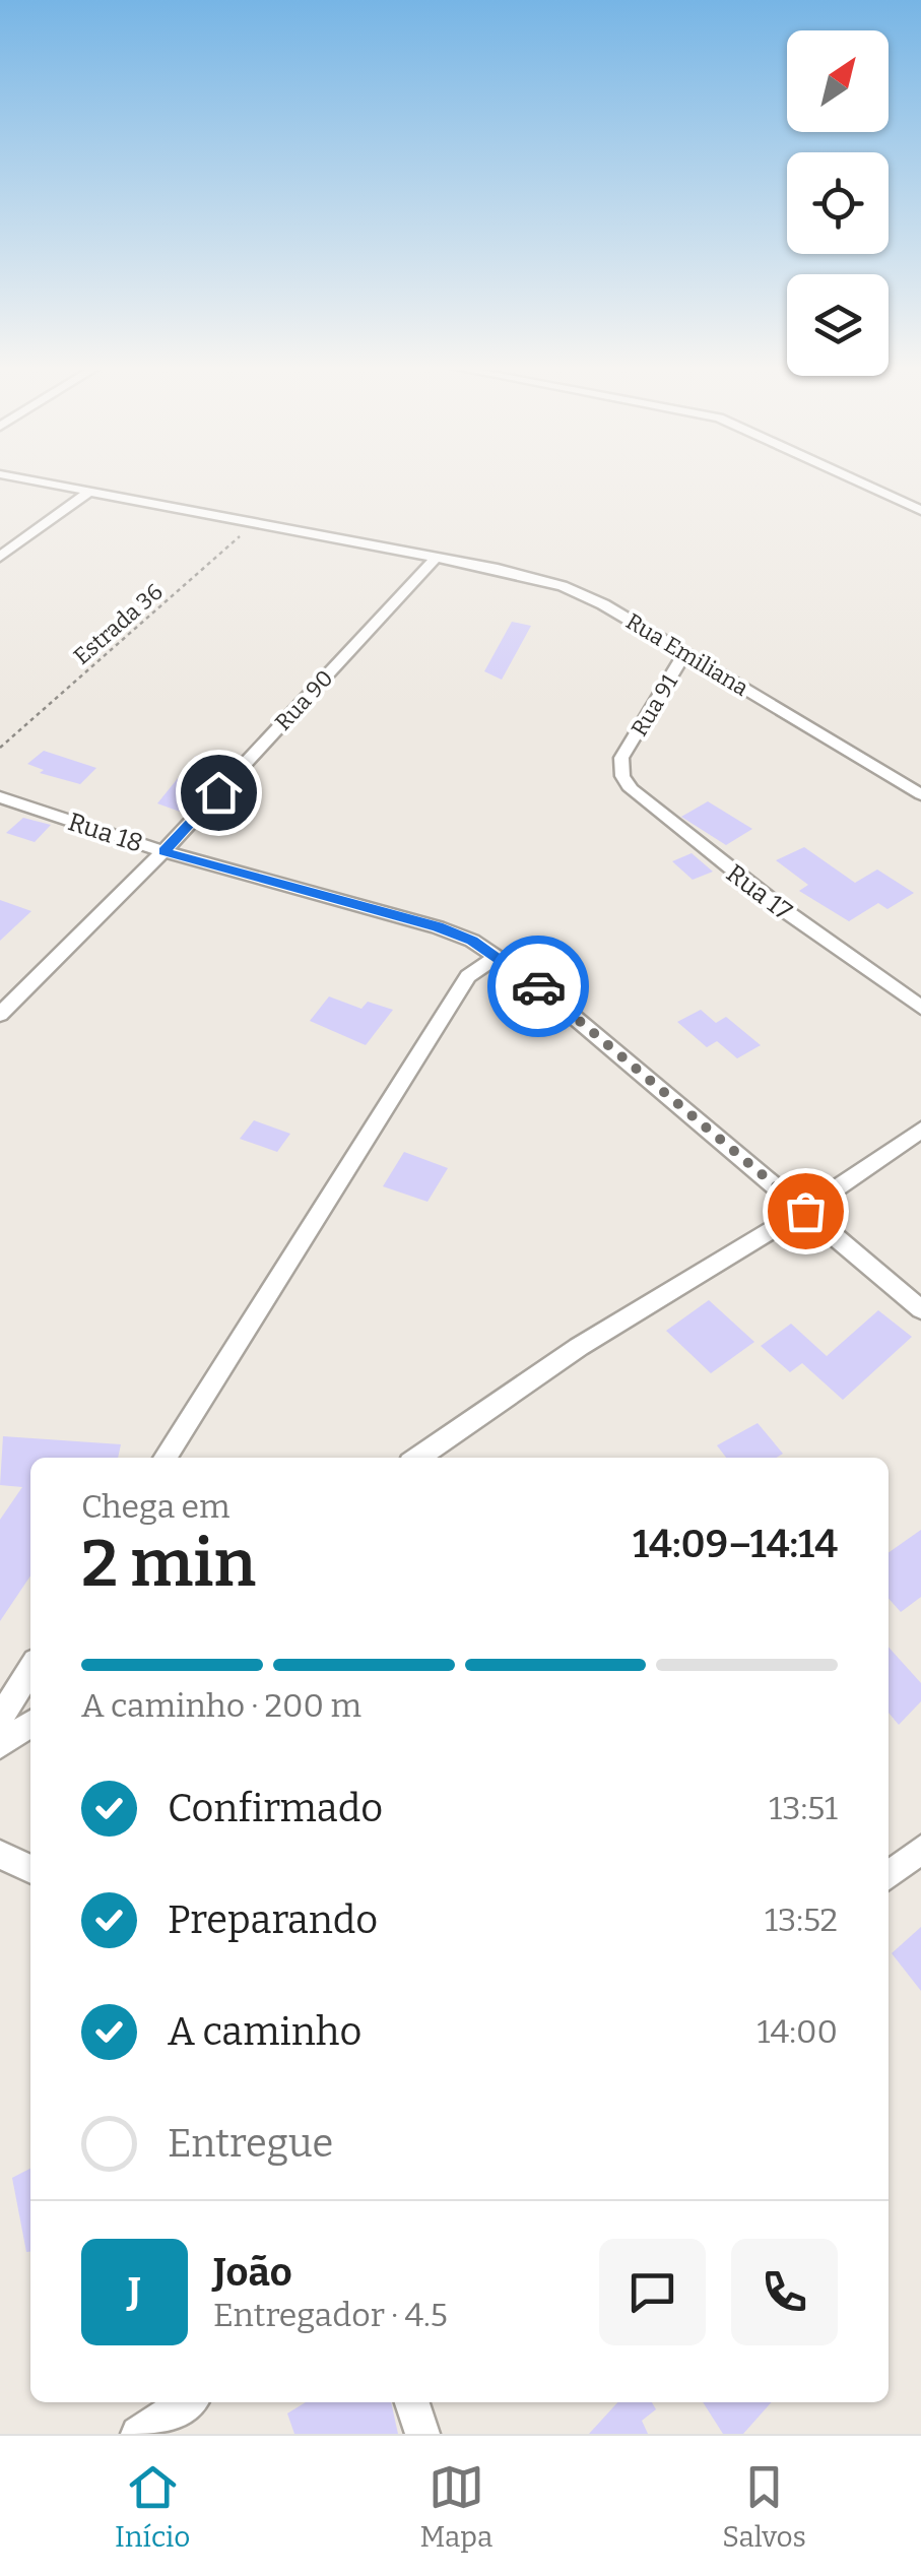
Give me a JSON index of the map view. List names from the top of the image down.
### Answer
{
  "streets": {
    "street": [
      "Rua Emiliana",
      "Rua 90",
      "Rua 91",
      "Rua 18",
      "Rua 17"
    ],
    "path": ["Estrada 36"]
  },
  "crossings": [
    ["Estrada 36", "Rua Emiliana"],
    ["Rua Emiliana", "Rua 90"],
    ["Rua Emiliana", "Rua 91"],
    ["Rua 90", "Rua 18"],
    ["Rua 91", "Rua 17"]
  ],
  "north": "top right",
  "page": {
    "heading": ["2 min", "Chega em", "14:09–14:14"],
    "panel": ["João", "Entregador · 4.5"],
    "bar": "A caminho · 200 m",
    "list": [
      ["Confirmado", "13:51"],
      ["Preparando", "13:52"],
      ["A caminho", "14:00"],
      "Entregue"
    ],
    "round": "J",
    "tabs": ["Início", "Mapa", "Salvos"]
  }
}
